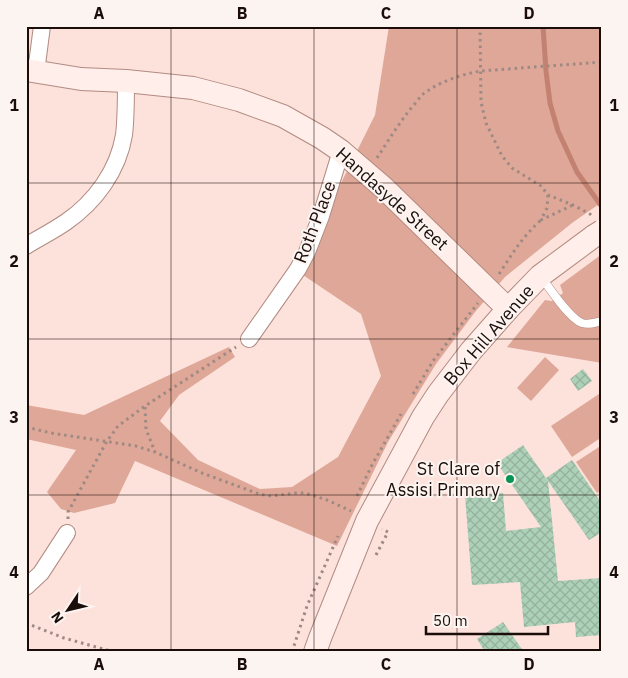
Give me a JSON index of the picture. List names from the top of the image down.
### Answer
{
  "streets": {
    "street": ["Handasyde Street", "Roth Place", "Box Hill Avenue"]
  },
  "crossings": [
    ["Handasyde Street", "Roth Place"],
    ["Handasyde Street", "Box Hill Avenue"]
  ],
  "places": ["St Clare of Assisi Primary"],
  "scale_bar": "50 m",
  "north": "bottom left",
  "grid": {
    "columns": [
      "A",
      "B",
      "C",
      "D"
    ],
    "rows": [
      "1",
      "2",
      "3",
      "4"
    ]
  }
}
